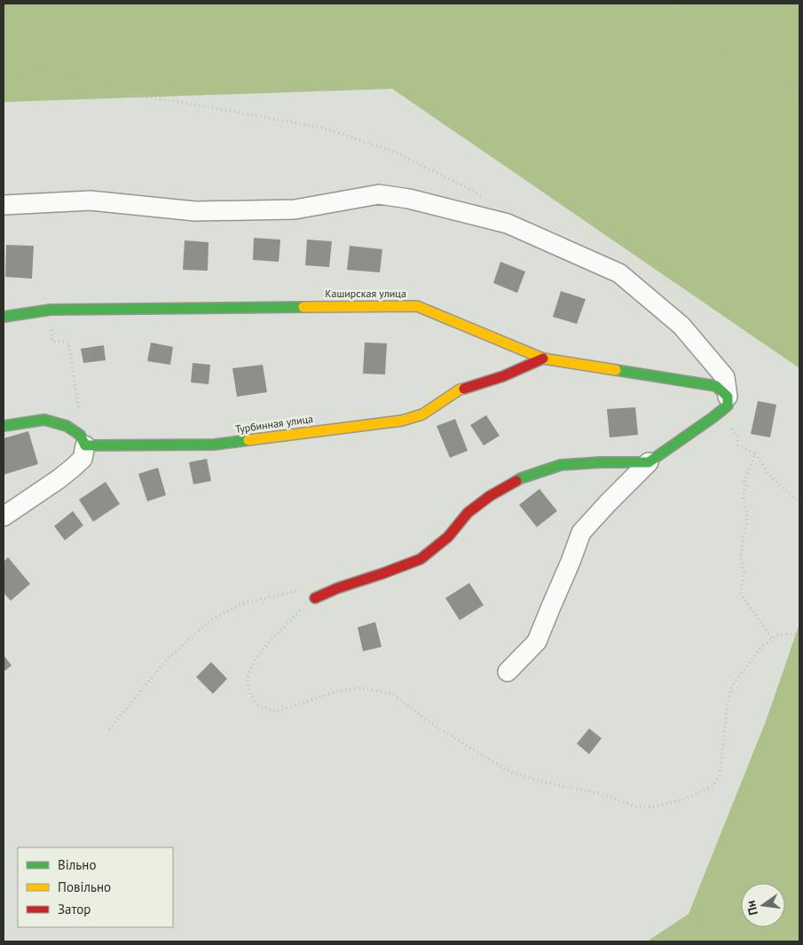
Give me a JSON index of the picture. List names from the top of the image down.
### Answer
{
  "streets": {
    "street": ["Каширская улица", "Турбинная улица"]
  },
  "crossings": [
    ["Каширская улица", "Турбинная улица"]
  ],
  "legend": ["Вільно", "Повільно", "Затор"],
  "north": "left"
}
